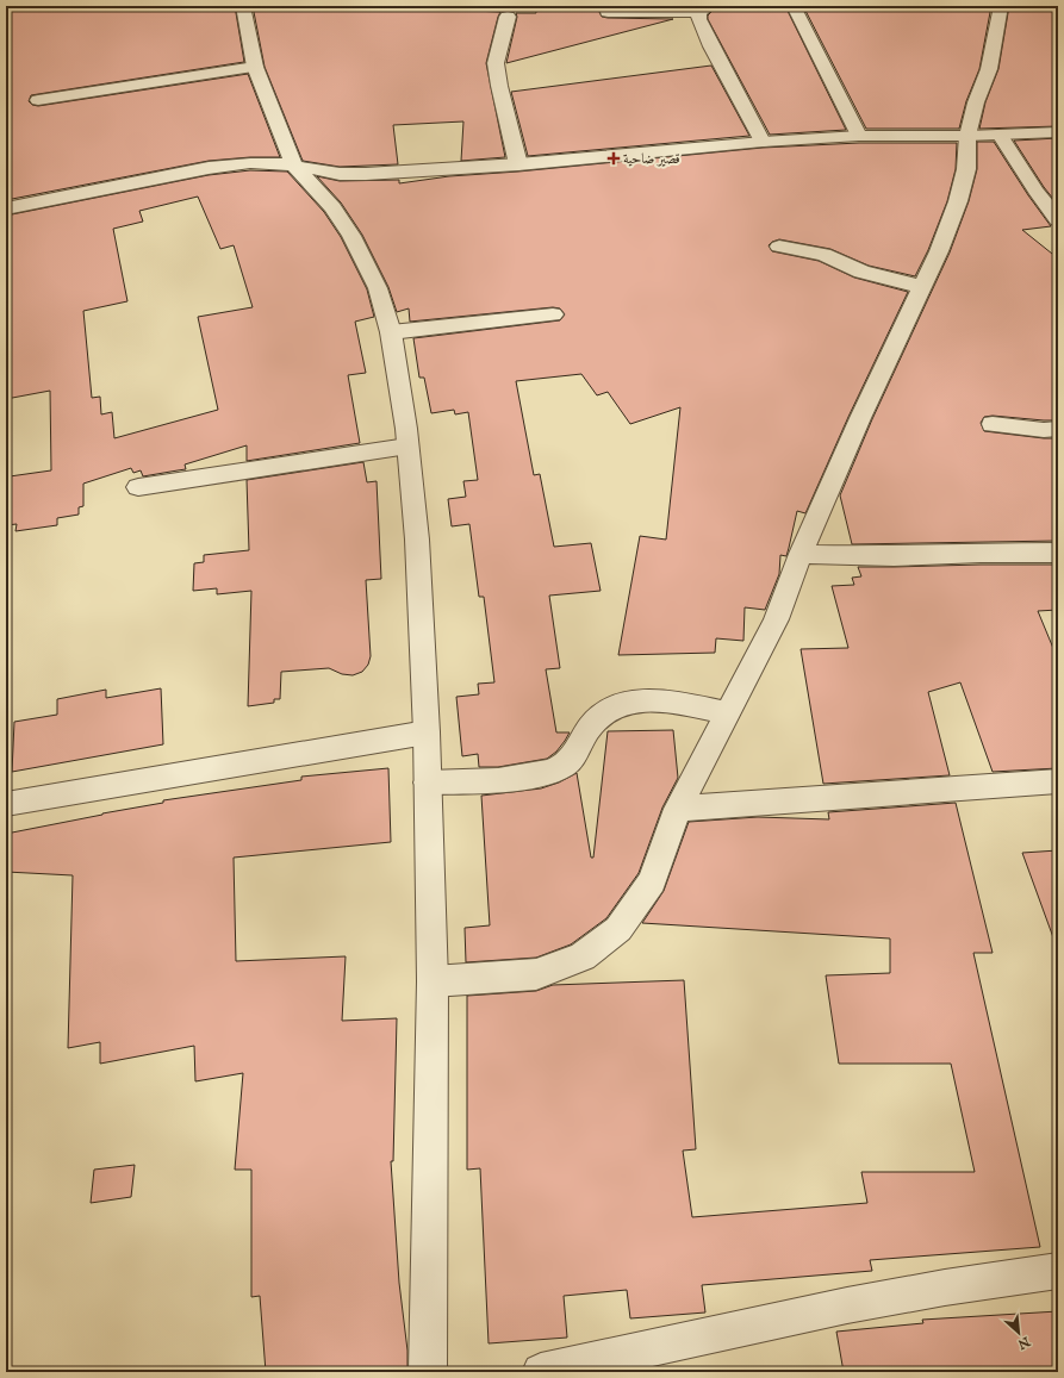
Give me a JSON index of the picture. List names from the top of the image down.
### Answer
{
  "places": {
    "health": ["قصير ضاحية"]
  },
  "north": "bottom right"
}
